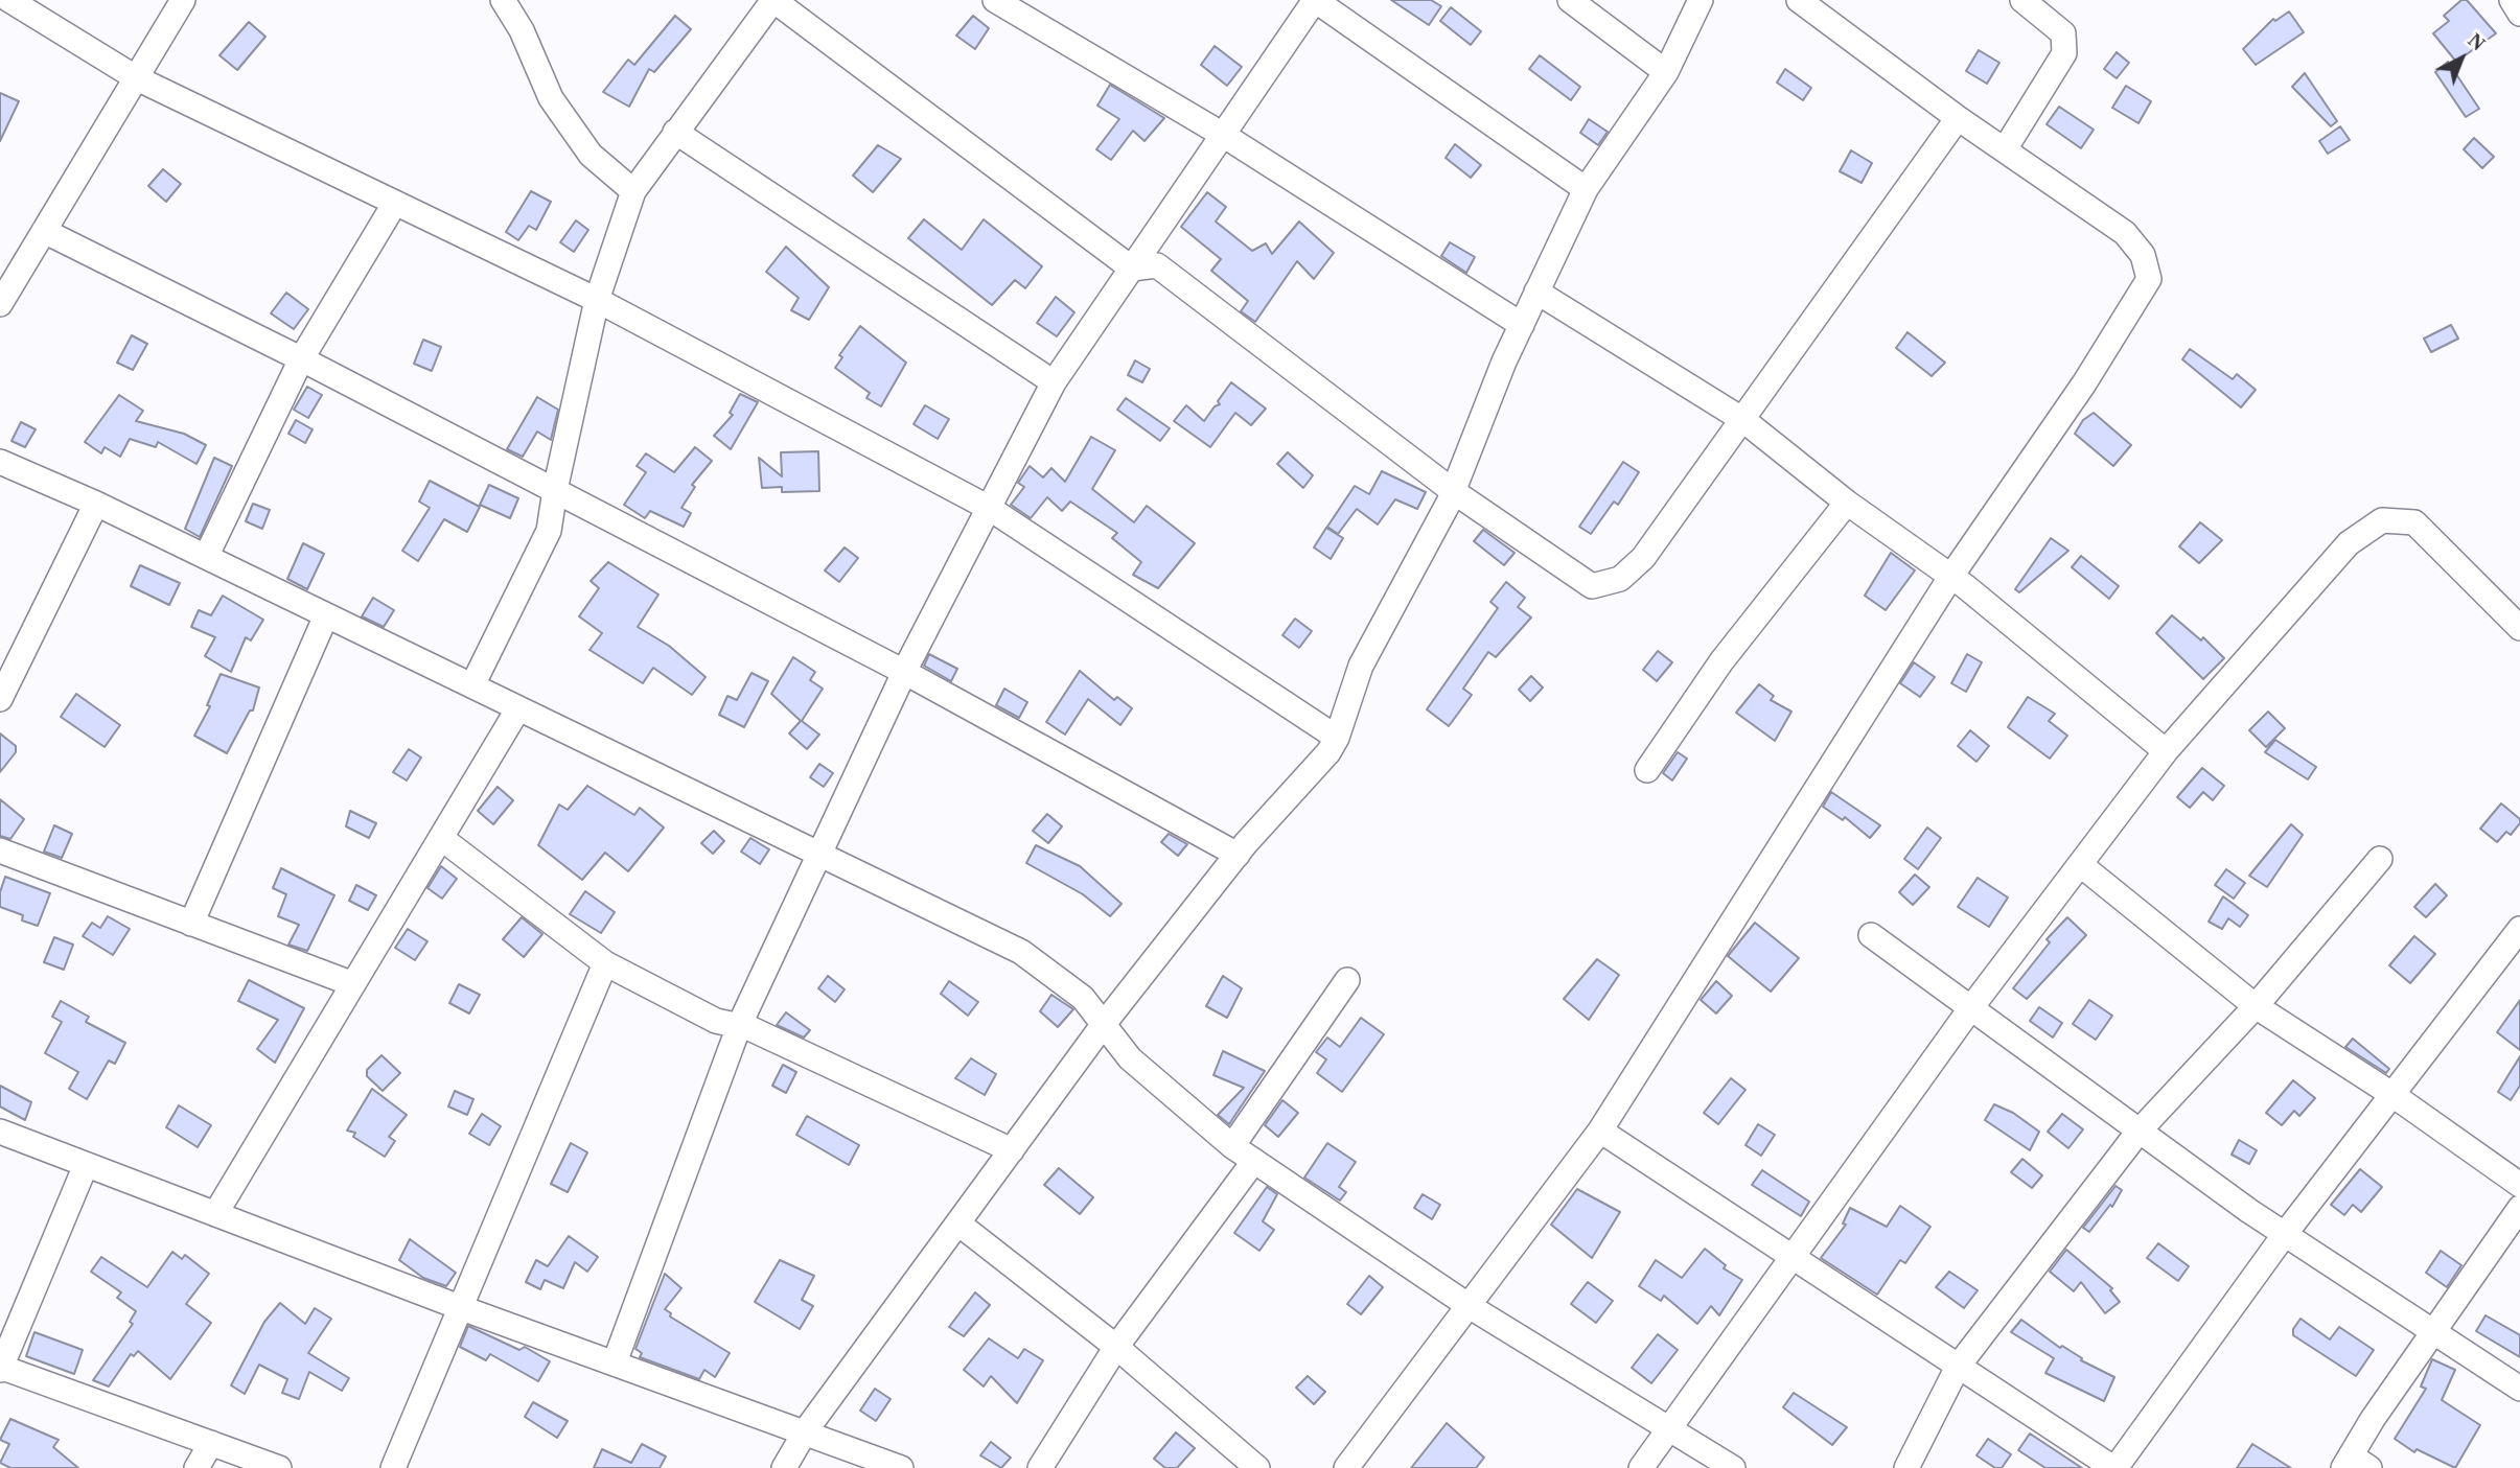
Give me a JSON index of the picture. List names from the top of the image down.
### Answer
{
  "north": "top right"
}
